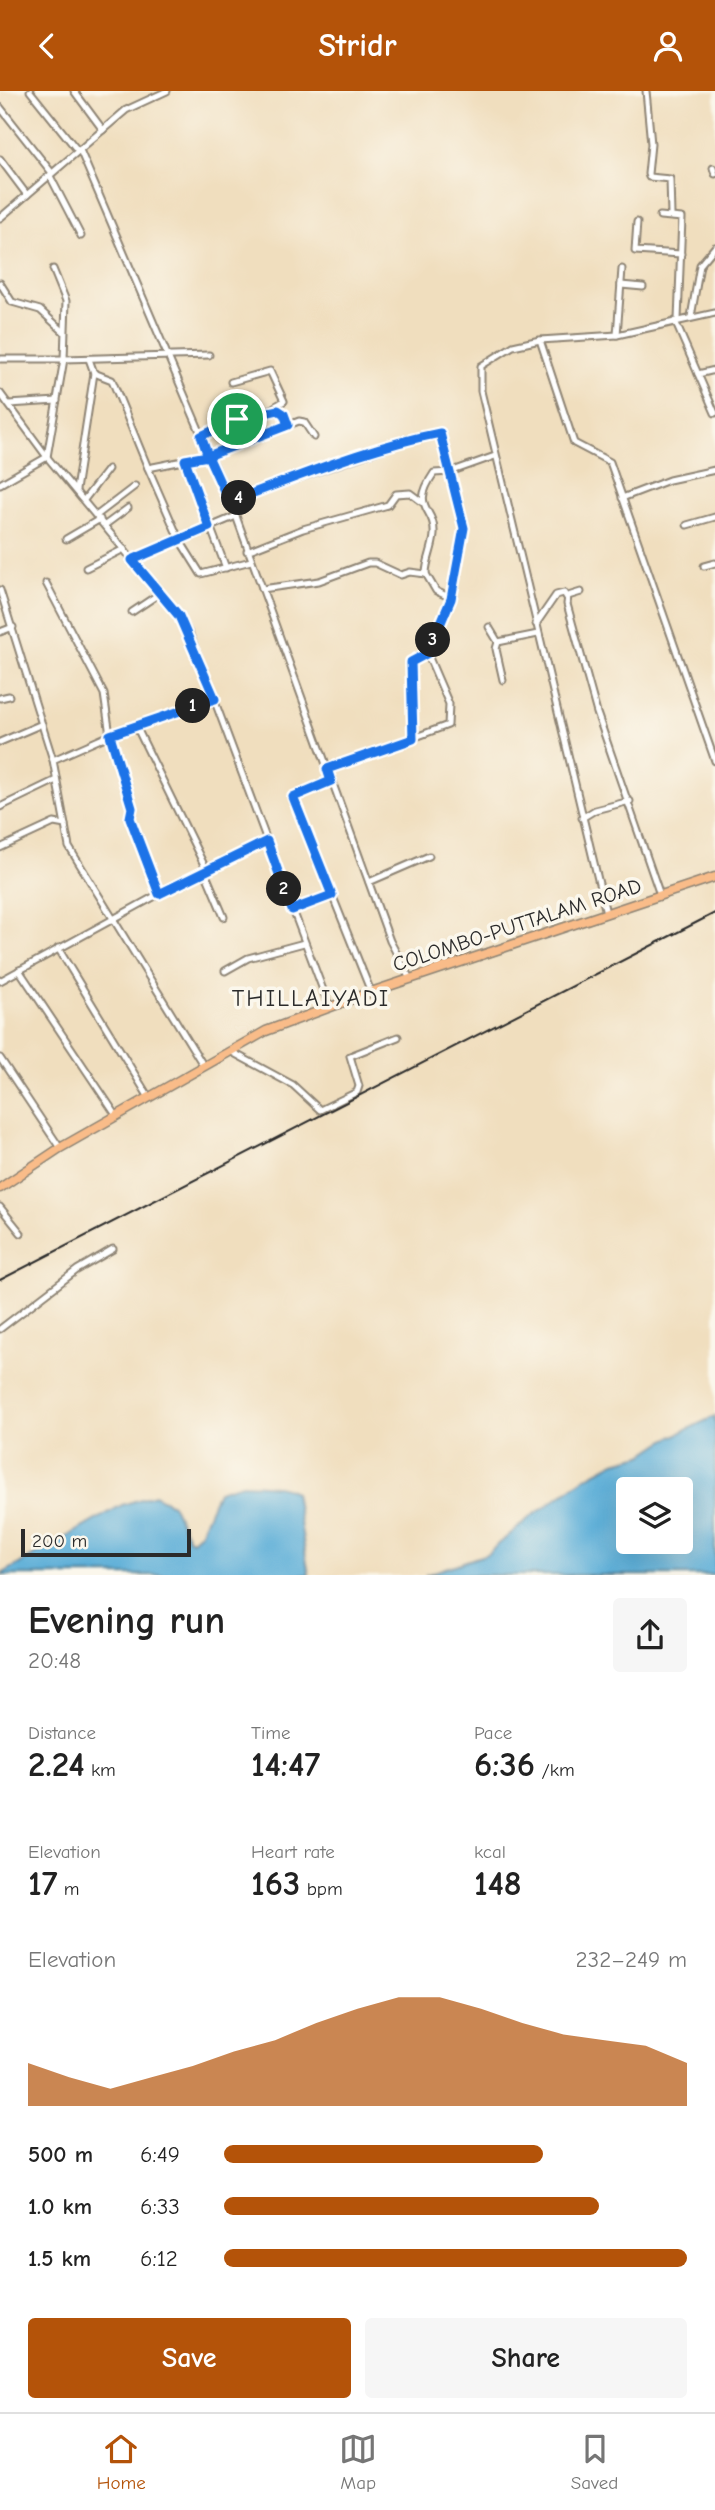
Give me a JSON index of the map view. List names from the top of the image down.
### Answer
{
  "streets": {
    "highway": ["COLOMBO-PUTTALAM ROAD"]
  },
  "districts": ["THILLAIYADI"],
  "scale_bar": "200 m",
  "page": {
    "header": "Stridr",
    "pins": [
      "4",
      "3",
      "1",
      "2"
    ],
    "scale": "200 m",
    "heading": ["Evening run", "20:48"],
    "stats": [
      ["Distance", "2.24 km"],
      ["Time", "14:47"],
      ["Pace", "6:36 /km"],
      ["Elevation", "17 m"],
      ["Heart rate", "163 bpm"],
      ["kcal", "148"]
    ],
    "chart": ["Elevation", "232–249 m"],
    "list": [
      {
        "name": "500 m",
        "note": "6:49"
      },
      {
        "name": "1.0 km",
        "note": "6:33"
      },
      {
        "name": "1.5 km",
        "note": "6:12"
      }
    ],
    "buttons": ["Save", "Share"],
    "tabs": ["Home", "Map", "Saved"]
  }
}
